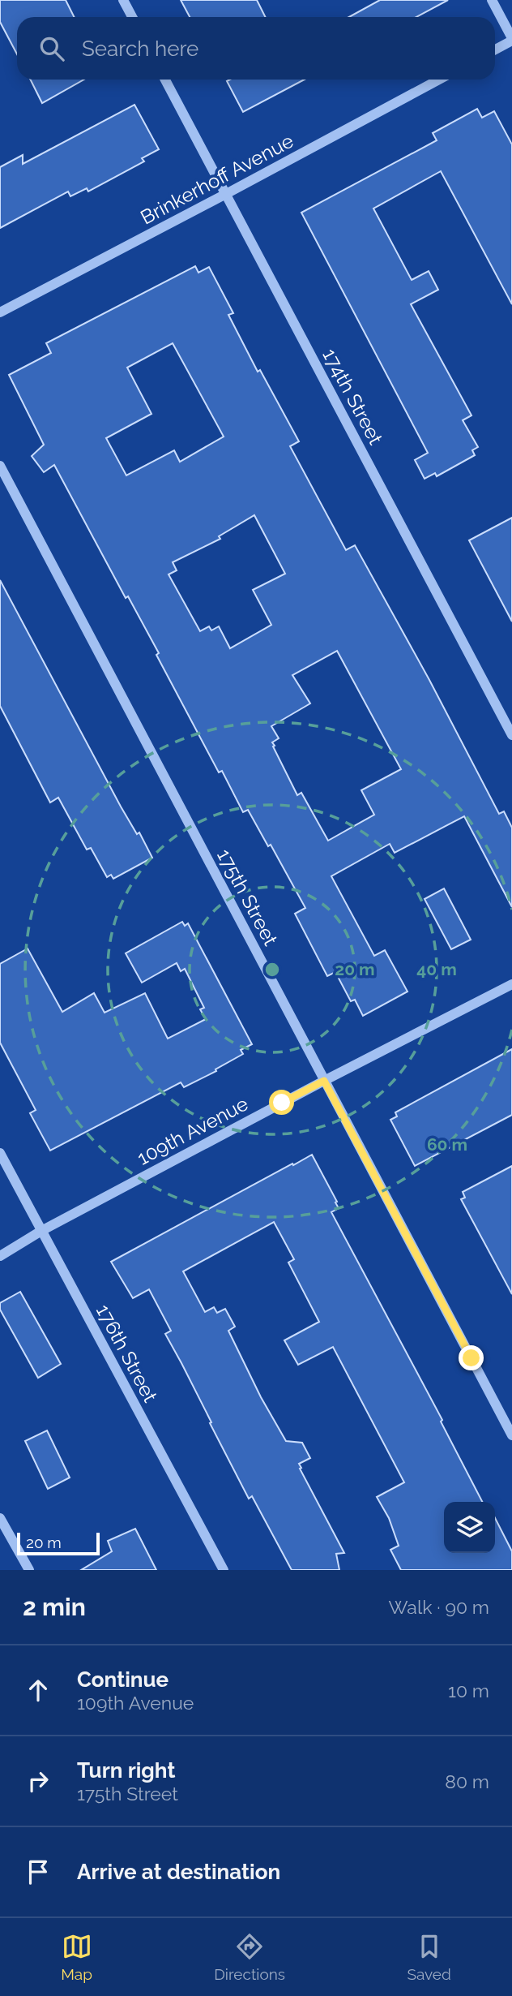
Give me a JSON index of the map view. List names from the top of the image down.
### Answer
{
  "streets": {
    "street": [
      "Brinkerhoff Avenue",
      "174th Street",
      "175th Street",
      "109th Avenue",
      "176th Street"
    ]
  },
  "crossings": [
    ["Brinkerhoff Avenue", "174th Street"],
    ["175th Street", "109th Avenue"],
    ["109th Avenue", "176th Street"]
  ],
  "scale_bar": "20 m",
  "page": {
    "search": "Search here",
    "scale": "20 m",
    "heading": ["2 min", "Walk · 90 m"],
    "list": [
      ["Continue", "109th Avenue", "10 m"],
      ["Turn right", "175th Street", "80 m"],
      "Arrive at destination"
    ],
    "nav": ["Map", "Directions", "Saved"]
  },
  "rings": ["20 m", "40 m", "60 m"]
}
